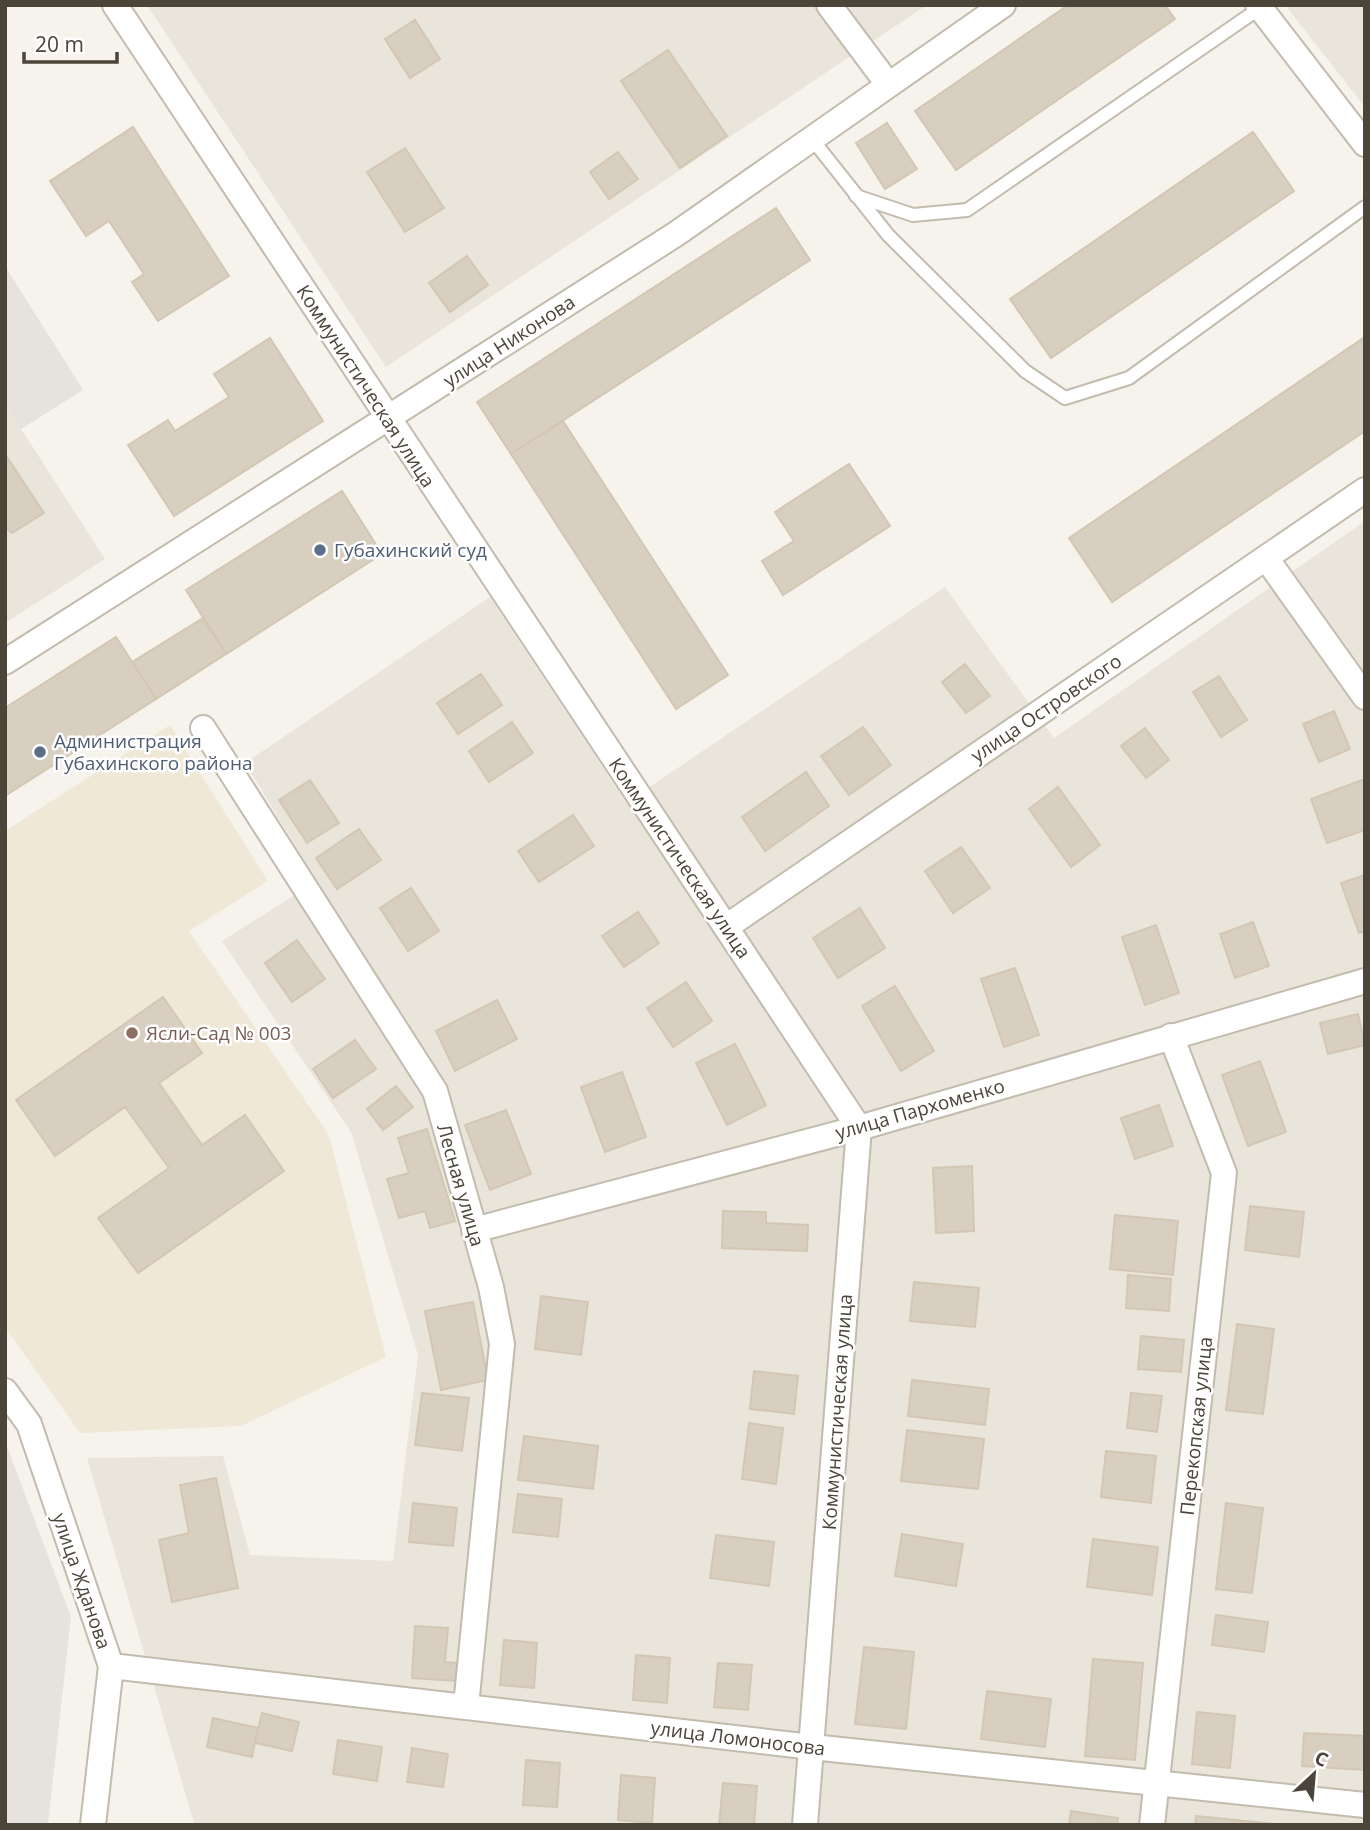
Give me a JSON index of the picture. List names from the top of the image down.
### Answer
{
  "streets": {
    "street": [
      "улица Никонова",
      "Коммунистическая улица",
      "улица Островского",
      "улица Пархоменко",
      "Лесная улица",
      "Перекопская улица",
      "улица Жданова",
      "улица Ломоносова"
    ]
  },
  "crossings": [
    ["улица Никонова", "Коммунистическая улица"],
    ["Коммунистическая улица", "улица Островского"],
    ["Коммунистическая улица", "улица Пархоменко"],
    ["Коммунистическая улица", "улица Ломоносова"],
    ["улица Пархоменко", "Лесная улица"],
    ["улица Пархоменко", "Перекопская улица"],
    ["Лесная улица", "улица Ломоносова"],
    ["Перекопская улица", "улица Ломоносова"],
    ["улица Жданова", "улица Ломоносова"]
  ],
  "places": ["Губахинский суд", "Администрация Губахинского района", "Ясли-Сад № 003"],
  "scale_bar": "20 m",
  "north": "top right"
}
